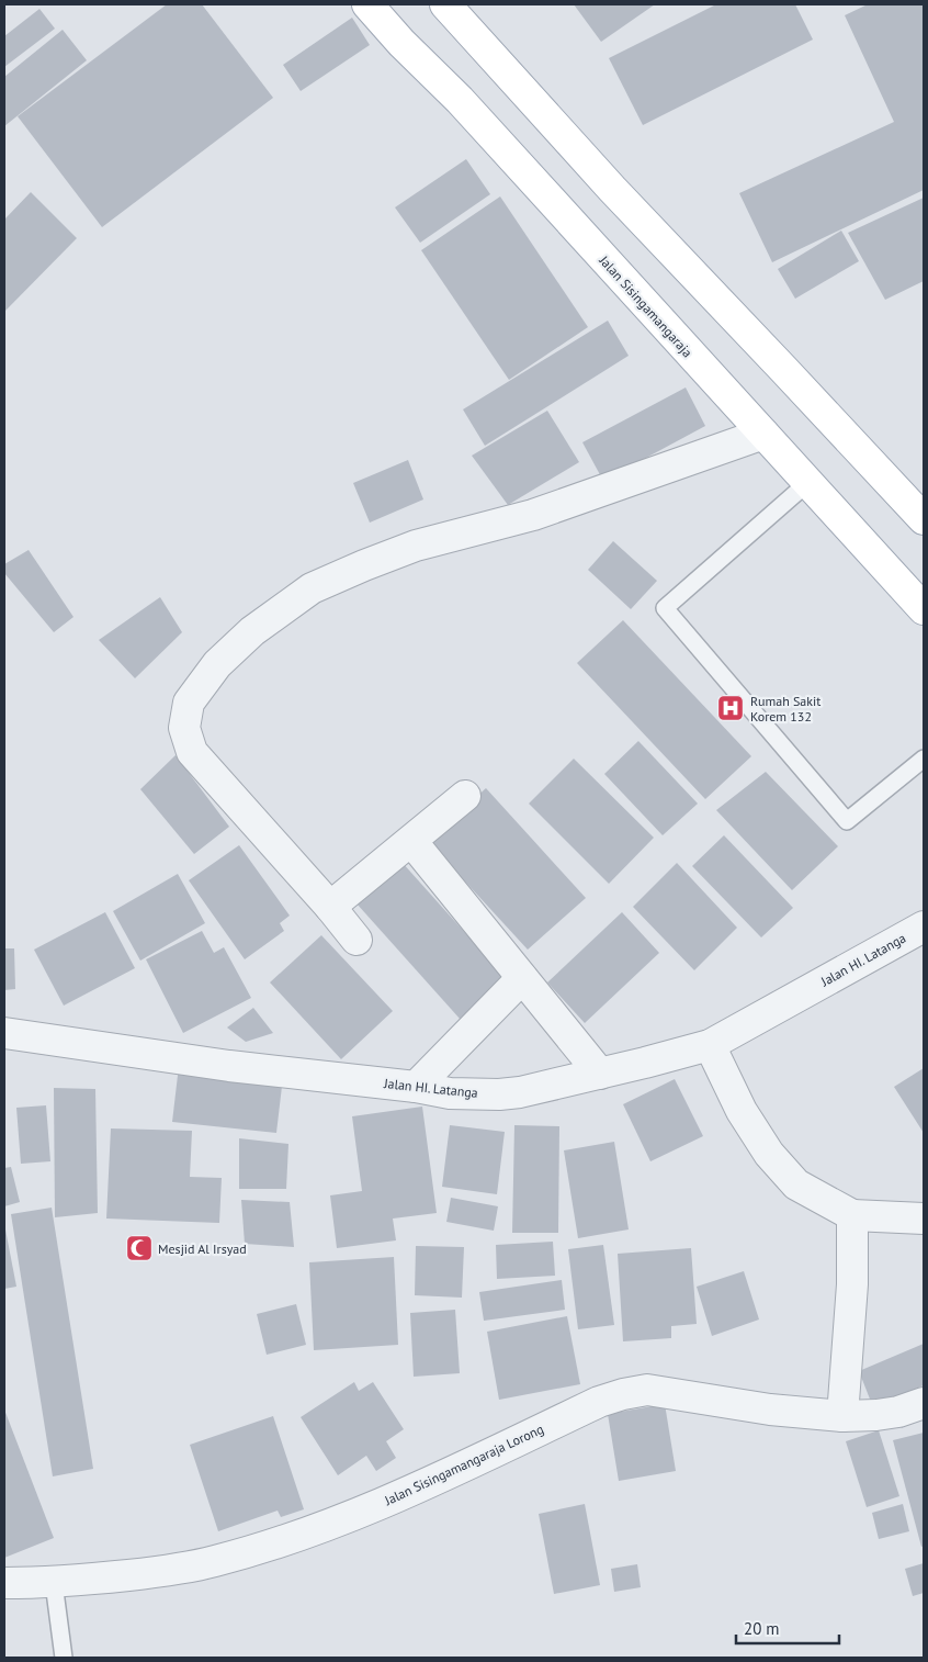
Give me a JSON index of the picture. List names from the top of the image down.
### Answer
{
  "streets": {
    "main road": ["Jalan Sisingamangaraja"],
    "street": ["Jalan HI. Latanga", "Jalan Sisingamangaraja Lorong"]
  },
  "places": {
    "hospital": ["Rumah Sakit Korem 132"],
    "mosque": ["Mesjid Al Irsyad"]
  },
  "scale_bar": "20 m"
}
